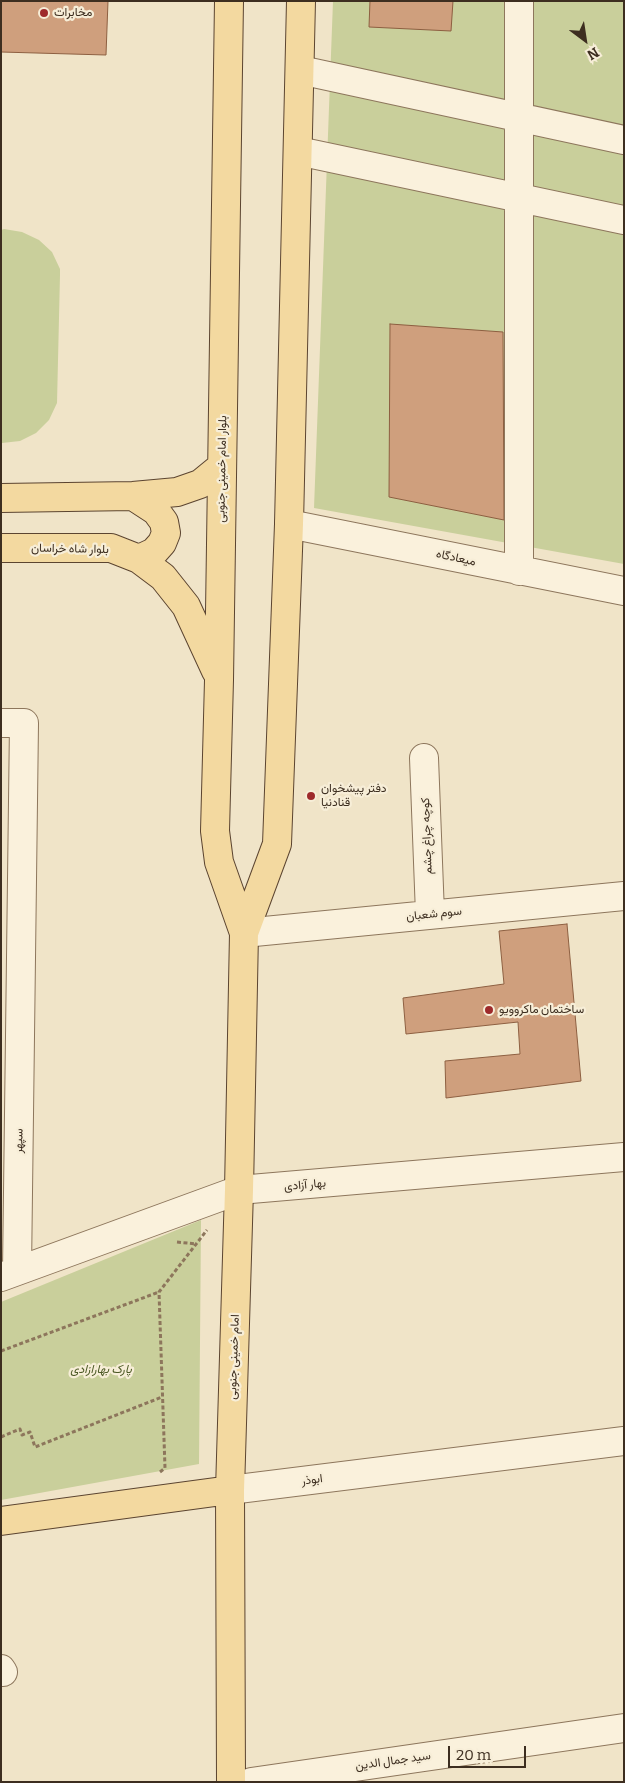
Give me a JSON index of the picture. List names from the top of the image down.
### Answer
{
  "streets": {
    "main road": [
      "بلوار امام خمینی جنوبی",
      "بلوار شاه خراسان",
      "امام خمینی جنوبی",
      "ابوذر"
    ],
    "street": [
      "میعادگاه",
      "کوچه چراغ چشم",
      "سوم شعبان",
      "سپهر",
      "بهار آزادی",
      "سید جمال الدین"
    ]
  },
  "crossings": [
    ["بلوار امام خمینی جنوبی", "بلوار شاه خراسان"],
    ["بلوار امام خمینی جنوبی", "سوم شعبان"],
    ["بلوار امام خمینی جنوبی", "امام خمینی جنوبی"],
    ["کوچه چراغ چشم", "سوم شعبان"],
    ["سوم شعبان", "امام خمینی جنوبی"],
    ["سپهر", "بهار آزادی"],
    ["بهار آزادی", "امام خمینی جنوبی"],
    ["امام خمینی جنوبی", "ابوذر"]
  ],
  "parks": ["پارک بهارازادی"],
  "places": ["مخابرات", "دفتر پیشخوان قنادنیا", "ساختمان ماکروویو"],
  "scale_bar": "20 m",
  "north": "bottom right"
}
